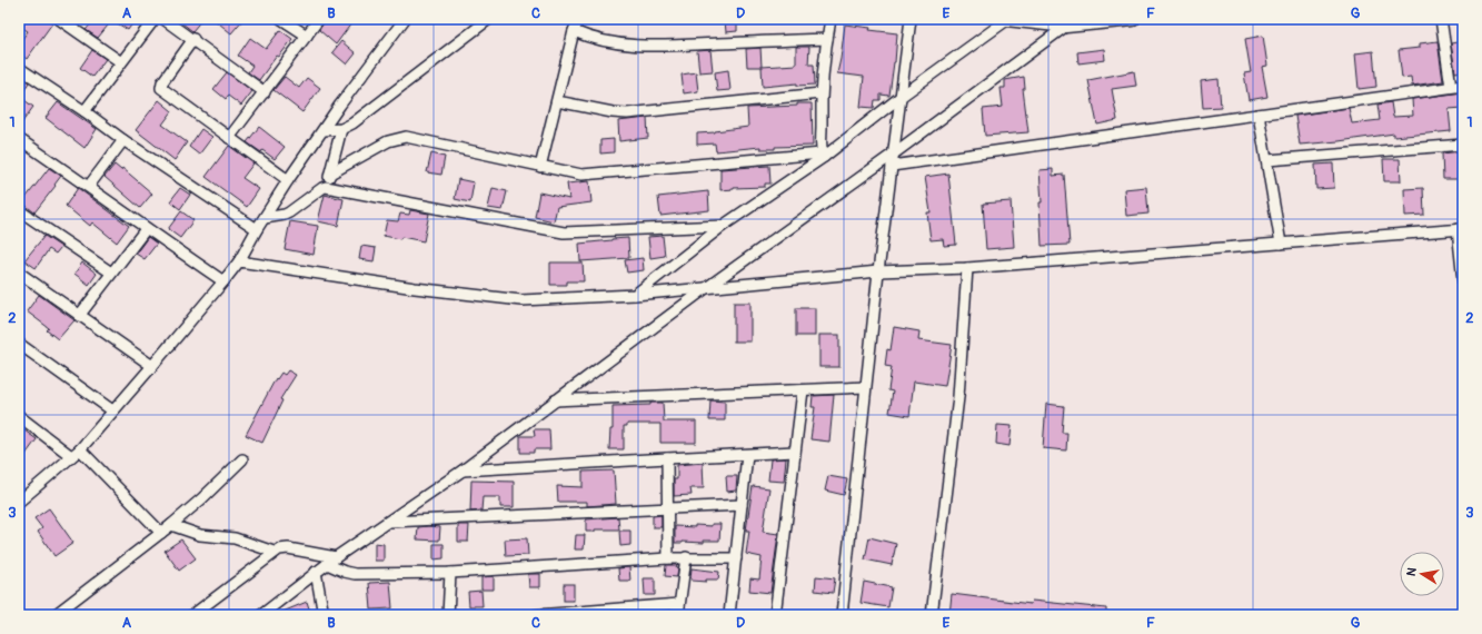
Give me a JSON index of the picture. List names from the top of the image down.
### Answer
{
  "north": "left",
  "grid": {
    "columns": [
      "A",
      "B",
      "C",
      "D",
      "E",
      "F",
      "G"
    ],
    "rows": ["1", "2", "3"]
  }
}
